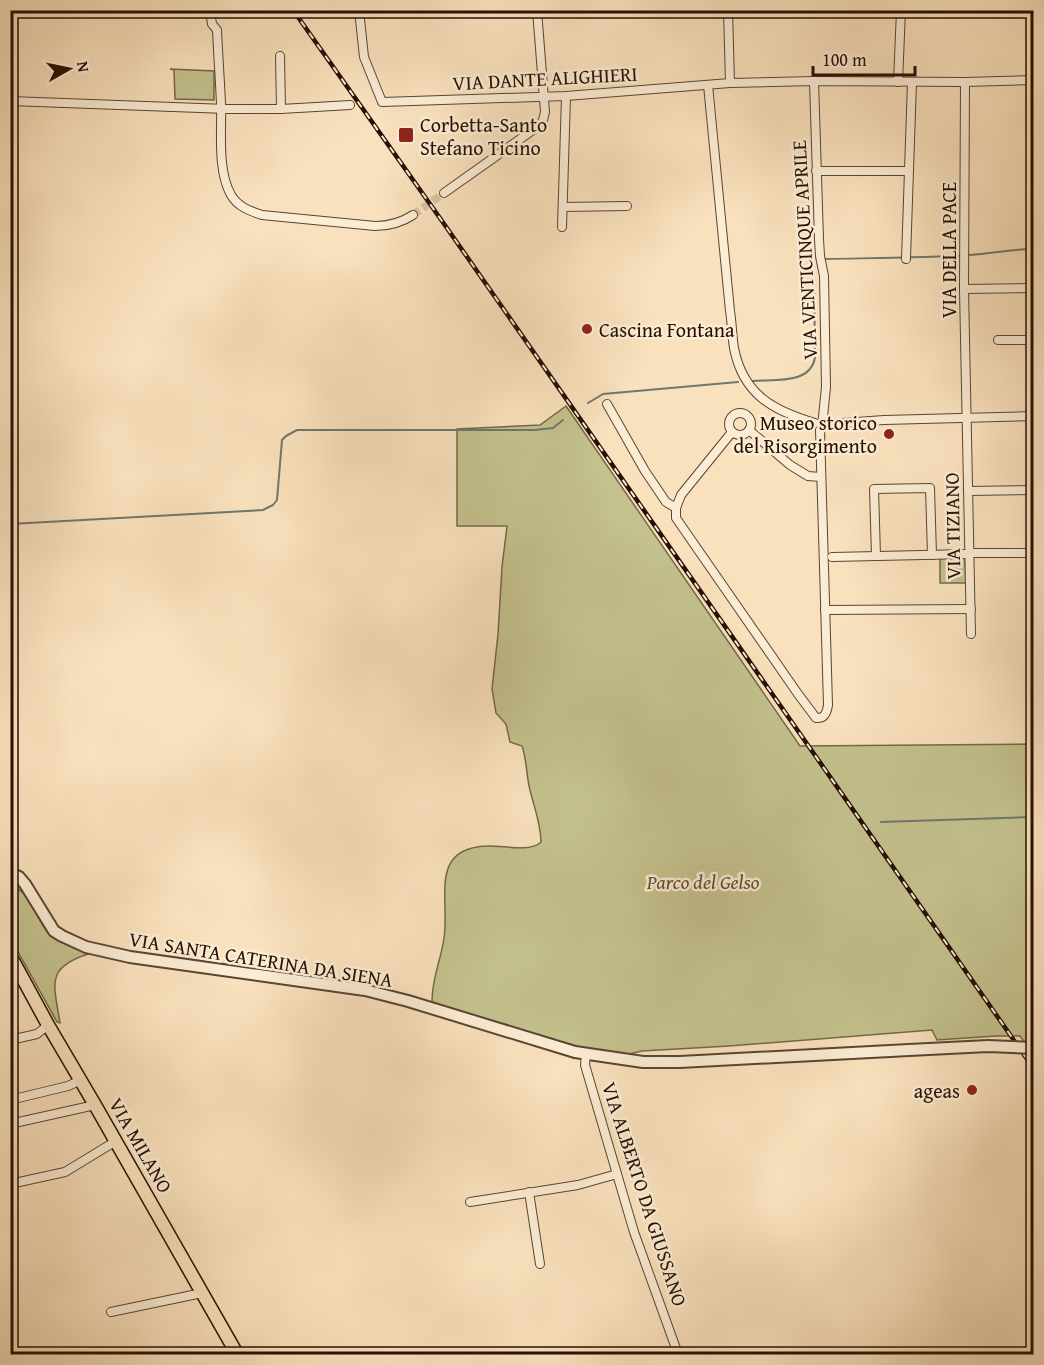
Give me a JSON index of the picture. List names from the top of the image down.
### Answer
{
  "streets": {
    "main road": ["VIA MILANO"],
    "street": [
      "VIA DANTE ALIGHIERI",
      "VIA VENTICINQUE APRILE",
      "VIA DELLA PACE",
      "VIA TIZIANO",
      "VIA SANTA CATERINA DA SIENA",
      "VIA ALBERTO DA GIUSSANO"
    ]
  },
  "crossings": [
    ["VIA DANTE ALIGHIERI", "VIA VENTICINQUE APRILE"],
    ["VIA DANTE ALIGHIERI", "VIA DELLA PACE"],
    ["VIA DELLA PACE", "VIA TIZIANO"],
    ["VIA SANTA CATERINA DA SIENA", "VIA ALBERTO DA GIUSSANO"]
  ],
  "parks": ["Parco del Gelso"],
  "places": {
    "transit": ["Corbetta-Santo Stefano Ticino"],
    "other": ["Cascina Fontana", "Museo storico del Risorgimento", "ageas"]
  },
  "scale_bar": "100 m",
  "north": "right"
}
